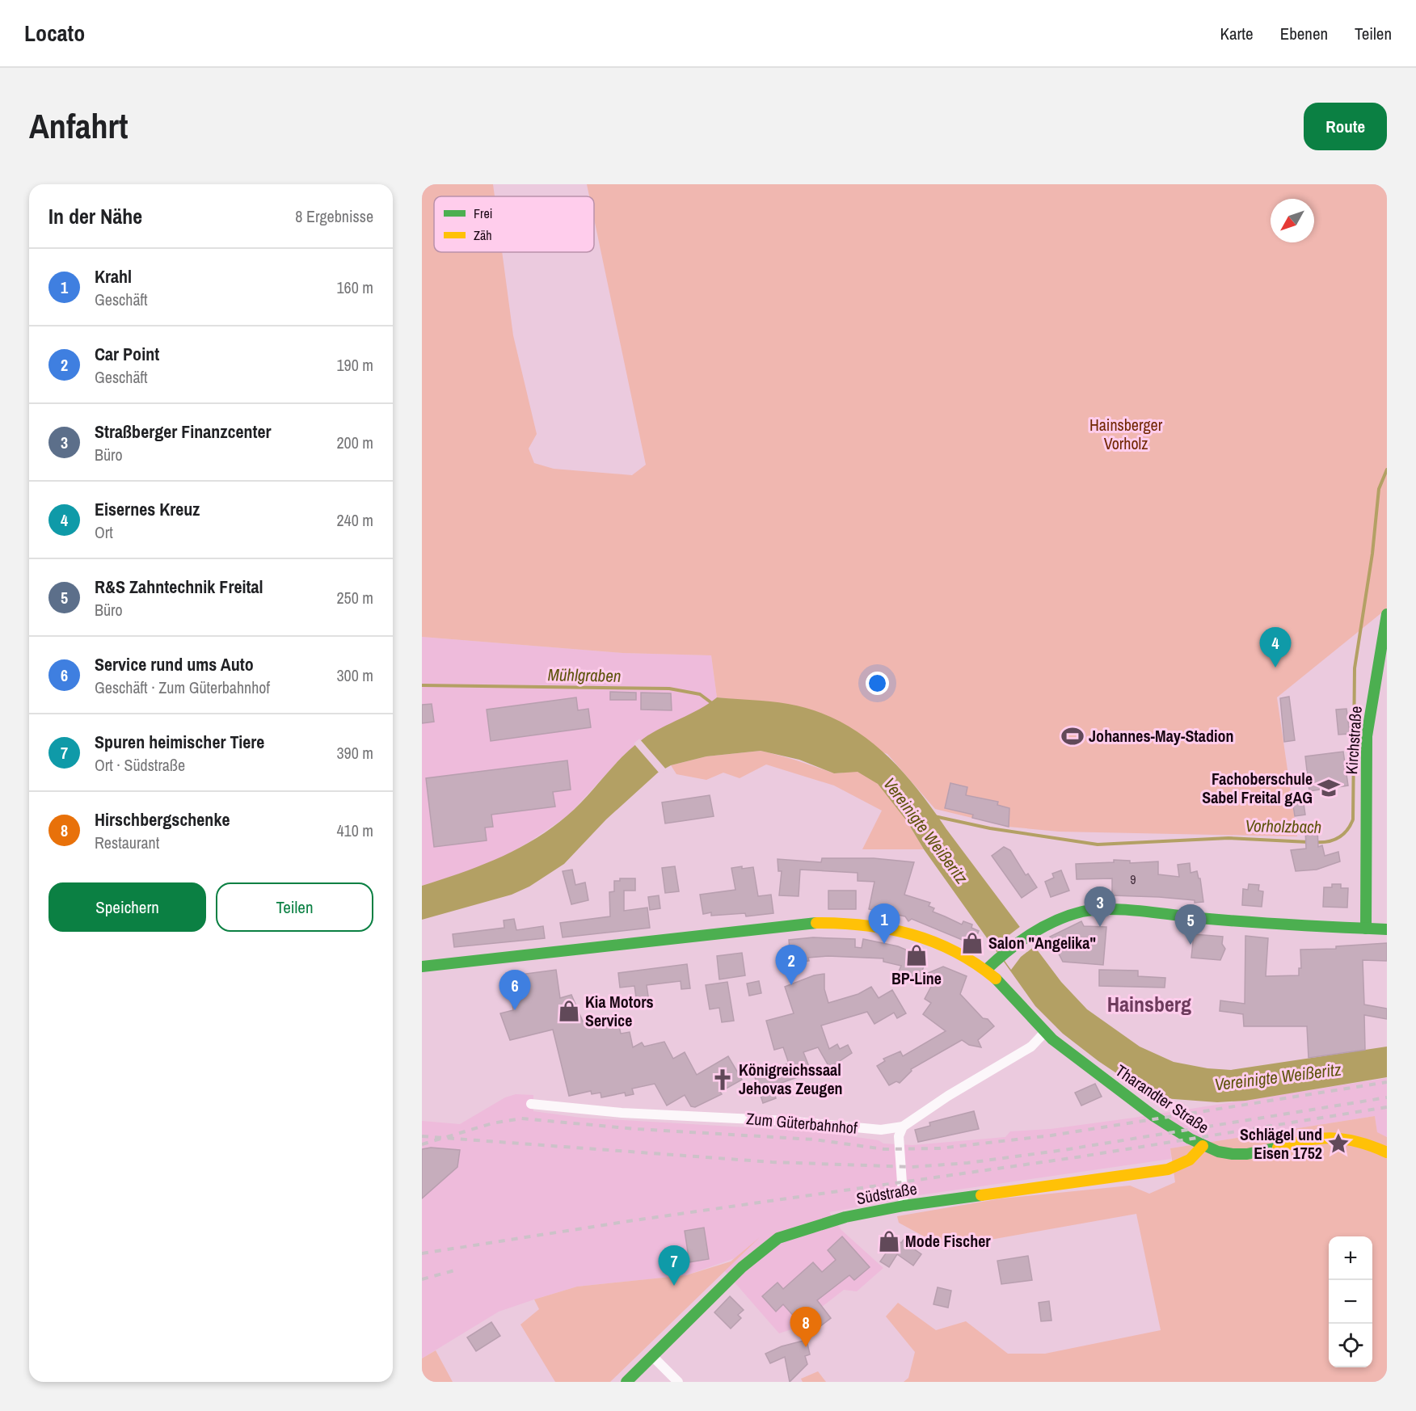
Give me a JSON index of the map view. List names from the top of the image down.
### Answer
{
  "streets": {
    "main road": ["Kirchstraße", "Tharandter Straße", "Südstraße"],
    "street": ["Zum Güterbahnhof"]
  },
  "crossings": [
    ["Tharandter Straße", "Zum Güterbahnhof"],
    ["Tharandter Straße", "Südstraße"]
  ],
  "districts": ["Hainsberg"],
  "water": ["Mühlgraben", "Vorholzbach", "Vereinigte Weißeritz"],
  "parks": ["Hainsberger Vorholz"],
  "places": {
    "sports": ["Johannes-May-Stadion"],
    "school or university": ["Fachoberschule Sabel Freital gAG"],
    "shop": [
      "Salon \"Angelika\"",
      "BP-Line",
      "Kia Motors Service",
      "Mode Fischer"
    ],
    "church": ["Königreichssaal Jehovas Zeugen"],
    "place": ["Schlägel und Eisen 1752"]
  },
  "house_numbers": ["9"],
  "legend": ["Frei", "Zäh"],
  "north": "bottom left",
  "page": {
    "header": "Locato",
    "nav": ["Karte", "Ebenen", "Teilen"],
    "buttons": [
      "Route",
      ["Speichern", "Teilen"]
    ],
    "title": "Anfahrt",
    "heading": ["In der Nähe", "8 Ergebnisse"],
    "list": [
      {
        "mark": "1",
        "name": "Krahl",
        "note": "Geschäft",
        "value": "160 m"
      },
      {
        "mark": "2",
        "name": "Car Point",
        "note": "Geschäft",
        "value": "190 m"
      },
      {
        "mark": "3",
        "name": "Straßberger Finanzcenter",
        "note": "Büro",
        "value": "200 m"
      },
      {
        "mark": "4",
        "name": "Eisernes Kreuz",
        "note": "Ort",
        "value": "240 m"
      },
      {
        "mark": "5",
        "name": "R&S Zahntechnik Freital",
        "note": "Büro",
        "value": "250 m"
      },
      {
        "mark": "6",
        "name": "Service rund ums Auto",
        "note": "Geschäft · Zum Güterbahnhof",
        "value": "300 m"
      },
      {
        "mark": "7",
        "name": "Spuren heimischer Tiere",
        "note": "Ort · Südstraße",
        "value": "390 m"
      },
      {
        "mark": "8",
        "name": "Hirschbergschenke",
        "note": "Restaurant",
        "value": "410 m"
      }
    ],
    "pins": [
      "4",
      "3",
      "1",
      "5",
      "2",
      "6",
      "7",
      "8"
    ],
    "map_buttons": ["+", "−"]
  }
}
